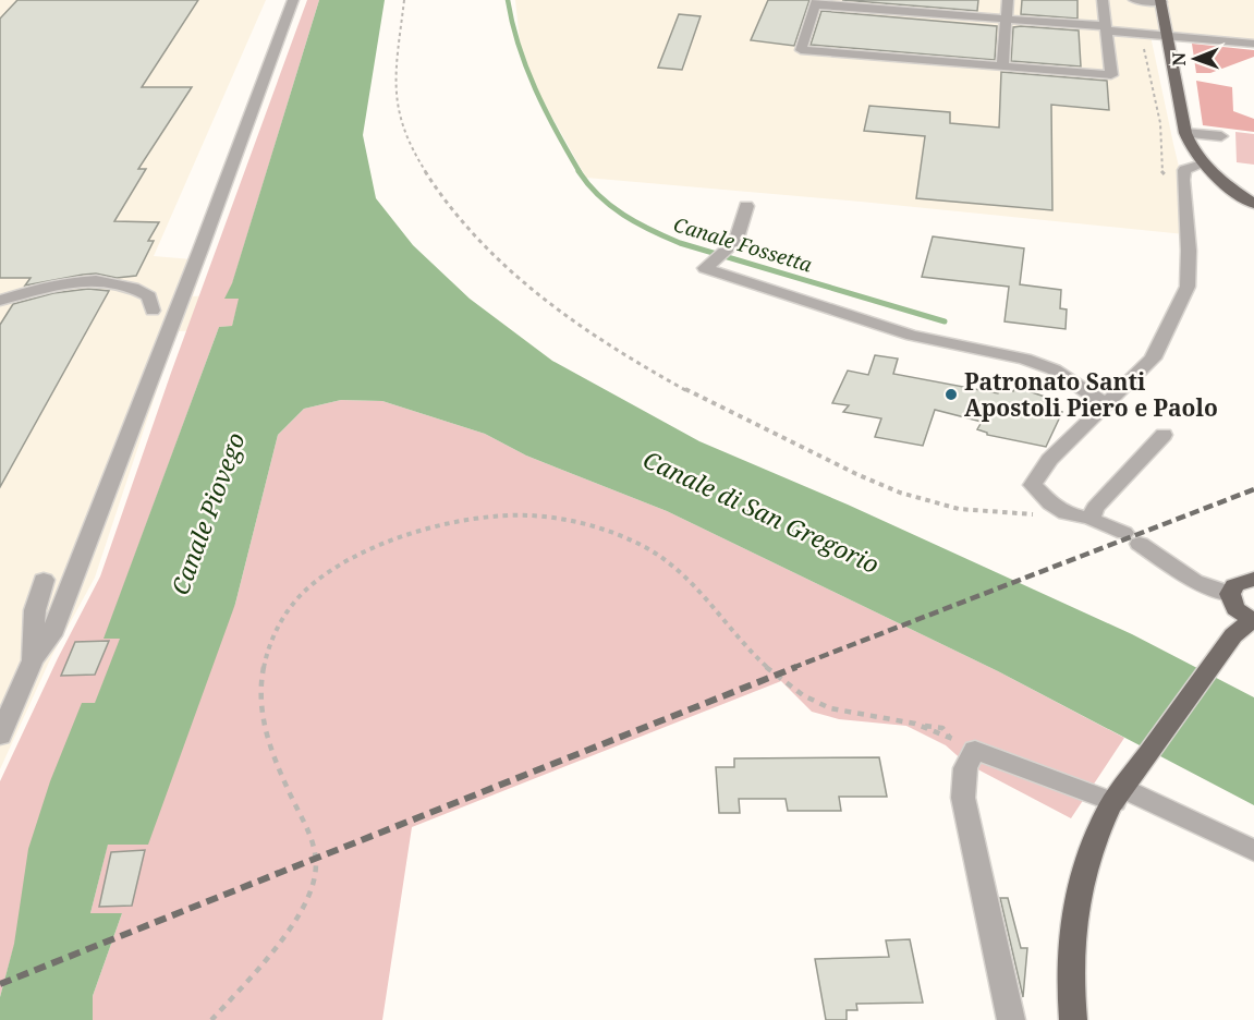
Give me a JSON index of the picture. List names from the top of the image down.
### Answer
{
  "water": ["Canale Fossetta", "Canale di San Gregorio", "Canale Piovego"],
  "places": ["Patronato Santi Apostoli Piero e Paolo"],
  "north": "left"
}
